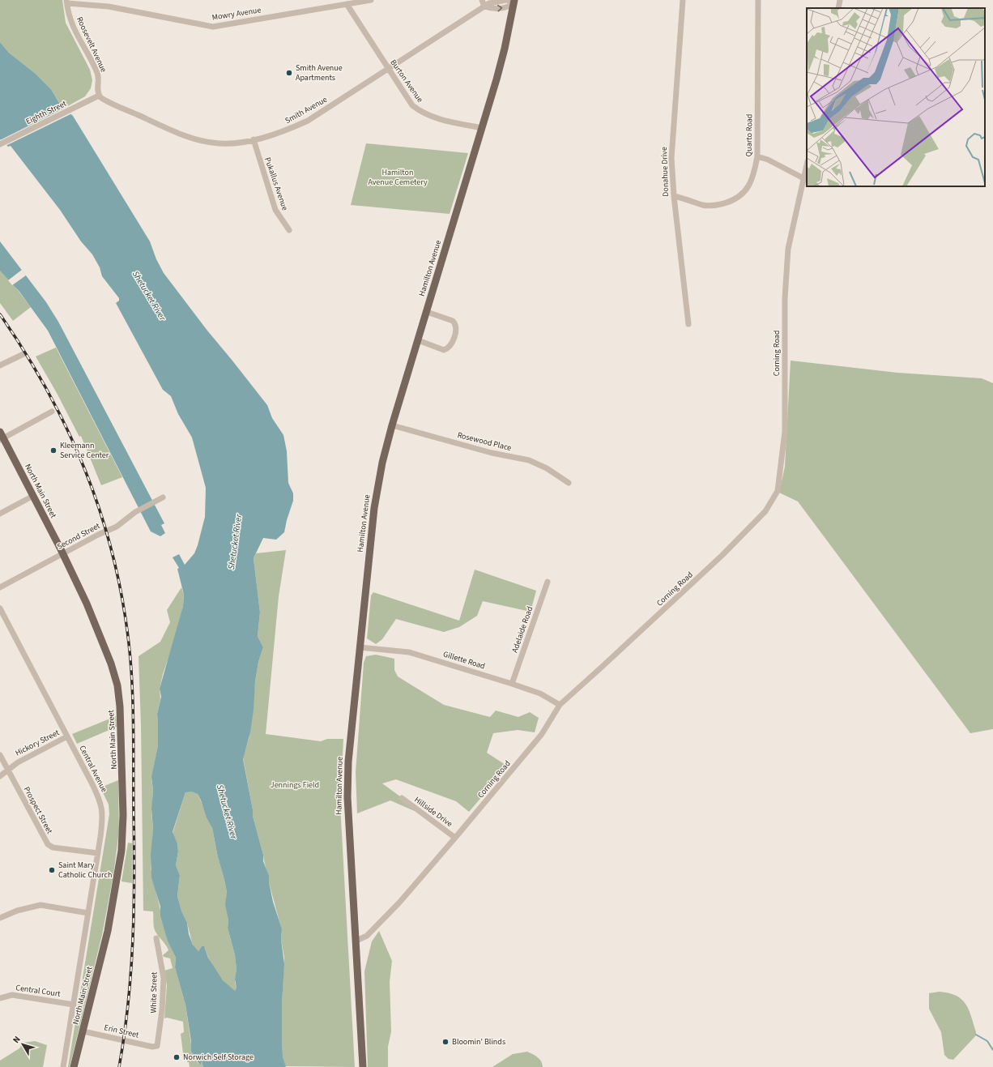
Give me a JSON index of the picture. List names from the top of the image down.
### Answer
{
  "streets": {
    "main road": ["Hamilton Avenue", "North Main Street"],
    "street": [
      "Mowry Avenue",
      "Roosevelt Avenue",
      "Burton Avenue",
      "Smith Avenue",
      "Eighth Street",
      "Quarto Road",
      "Donahue Drive",
      "Pukallus Avenue",
      "Corning Road",
      "Rosewood Place",
      "Second Street",
      "Adelaide Road",
      "Gillette Road",
      "Hickory Street",
      "Central Avenue",
      "Prospect Street",
      "Hillside Drive",
      "Central Court",
      "White Street",
      "Erin Street"
    ]
  },
  "crossings": [
    ["Mowry Avenue", "Roosevelt Avenue"],
    ["Mowry Avenue", "Burton Avenue"],
    ["Roosevelt Avenue", "Smith Avenue"],
    ["Roosevelt Avenue", "Eighth Street"],
    ["Burton Avenue", "Smith Avenue"],
    ["Burton Avenue", "Hamilton Avenue"],
    ["Smith Avenue", "Eighth Street"],
    ["Smith Avenue", "Pukallus Avenue"],
    ["Smith Avenue", "Hamilton Avenue"],
    ["Quarto Road", "Donahue Drive"],
    ["Hamilton Avenue", "Corning Road"],
    ["Hamilton Avenue", "Rosewood Place"],
    ["Hamilton Avenue", "Gillette Road"],
    ["Corning Road", "Gillette Road"],
    ["Corning Road", "Hillside Drive"],
    ["North Main Street", "Second Street"],
    ["North Main Street", "Erin Street"],
    ["Adelaide Road", "Gillette Road"],
    ["Hickory Street", "Central Avenue"],
    ["Hickory Street", "Prospect Street"],
    ["Central Avenue", "Prospect Street"],
    ["Central Avenue", "Central Court"],
    ["White Street", "Erin Street"]
  ],
  "water": ["Shetucket River"],
  "parks": ["Hamilton Avenue Cemetery", "Jennings Field"],
  "places": [
    "Smith Avenue Apartments",
    "Kleemann Service Center",
    "Saint Mary Catholic Church",
    "Bloomin' Blinds",
    "Norwich Self Storage"
  ],
  "north": "top left"
}
